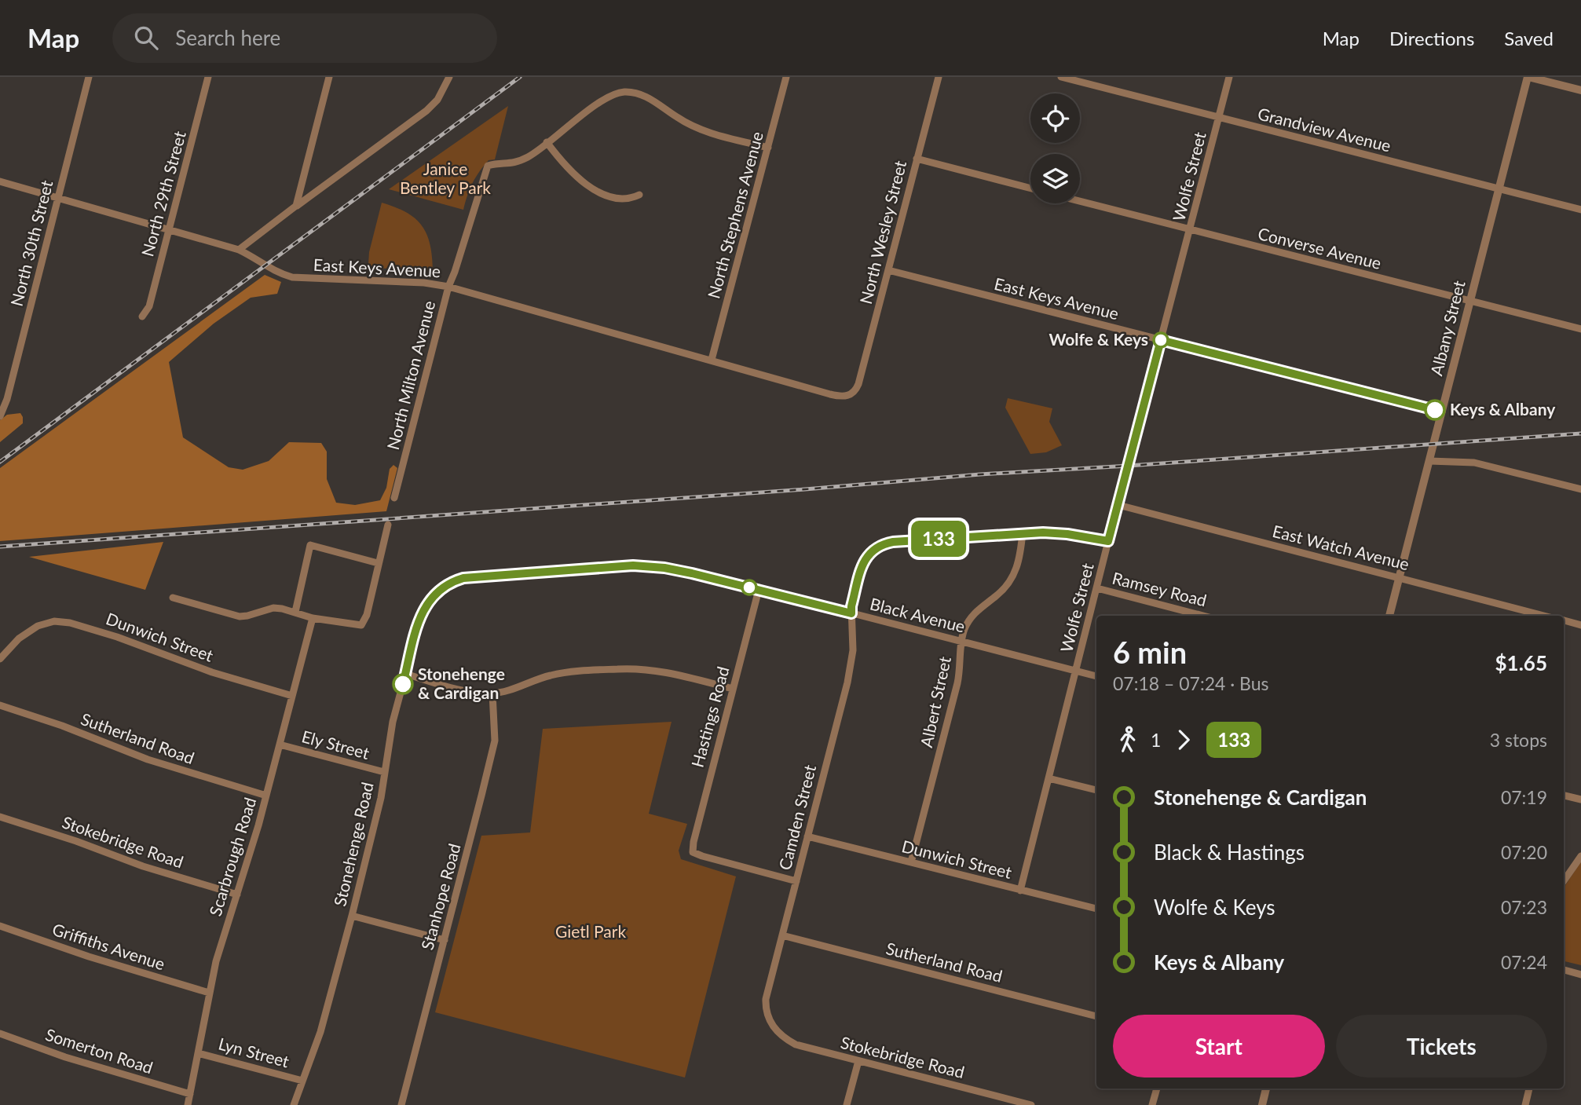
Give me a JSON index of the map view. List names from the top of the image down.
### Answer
{
  "streets": {
    "street": [
      "Grandview Avenue",
      "Wolfe Street",
      "North 29th Street",
      "North Stephens Avenue",
      "North Wesley Street",
      "North 30th Street",
      "Converse Avenue",
      "East Keys Avenue",
      "Albany Street",
      "North Milton Avenue",
      "East Watch Avenue",
      "Ramsey Road",
      "Black Avenue",
      "Dunwich Street",
      "Albert Street",
      "Hastings Road",
      "Sutherland Road",
      "Ely Street",
      "Camden Street",
      "Stokebridge Road",
      "Stonehenge Road",
      "Scarbrough Road",
      "Stanhope Road",
      "Griffiths Avenue",
      "Somerton Road",
      "Lyn Street"
    ]
  },
  "crossings": [
    ["Grandview Avenue", "Wolfe Street"],
    ["Grandview Avenue", "Albany Street"],
    ["Wolfe Street", "Converse Avenue"],
    ["Wolfe Street", "East Keys Avenue"],
    ["Wolfe Street", "East Watch Avenue"],
    ["Wolfe Street", "Ramsey Road"],
    ["Wolfe Street", "Black Avenue"],
    ["Wolfe Street", "Dunwich Street"],
    ["North 29th Street", "East Keys Avenue"],
    ["North Stephens Avenue", "East Keys Avenue"],
    ["North Wesley Street", "East Keys Avenue"],
    ["North 30th Street", "East Keys Avenue"],
    ["Converse Avenue", "Albany Street"],
    ["East Keys Avenue", "Albany Street"],
    ["East Keys Avenue", "North Milton Avenue"],
    ["Albany Street", "East Watch Avenue"],
    ["Black Avenue", "Albert Street"],
    ["Black Avenue", "Hastings Road"],
    ["Black Avenue", "Camden Street"],
    ["Black Avenue", "Stonehenge Road"],
    ["Dunwich Street", "Albert Street"],
    ["Dunwich Street", "Camden Street"],
    ["Dunwich Street", "Scarbrough Road"],
    ["Hastings Road", "Camden Street"],
    ["Sutherland Road", "Camden Street"],
    ["Sutherland Road", "Scarbrough Road"],
    ["Ely Street", "Stonehenge Road"],
    ["Ely Street", "Scarbrough Road"],
    ["Camden Street", "Stokebridge Road"],
    ["Stokebridge Road", "Scarbrough Road"],
    ["Stonehenge Road", "Lyn Street"],
    ["Scarbrough Road", "Griffiths Avenue"],
    ["Scarbrough Road", "Somerton Road"],
    ["Scarbrough Road", "Lyn Street"]
  ],
  "parks": ["Janice Bentley Park", "Gietl Park"],
  "places": ["Wolfe & Keys", "Keys & Albany", "Stonehenge & Cardigan"],
  "lines": ["bus line 133"],
  "page": {
    "header": "Map",
    "search": "Search here",
    "nav": ["Map", "Directions", "Saved"],
    "on_map": "133",
    "heading": ["6 min", "07:18 – 07:24 · Bus", "$1.65"],
    "legs": ["1", "133", "3 stops"],
    "list": [
      {
        "name": "Stonehenge & Cardigan",
        "value": "07:19"
      },
      {
        "name": "Black & Hastings",
        "value": "07:20"
      },
      {
        "name": "Wolfe & Keys",
        "value": "07:23"
      },
      {
        "name": "Keys & Albany",
        "value": "07:24"
      }
    ],
    "buttons": ["Start", "Tickets"]
  }
}
